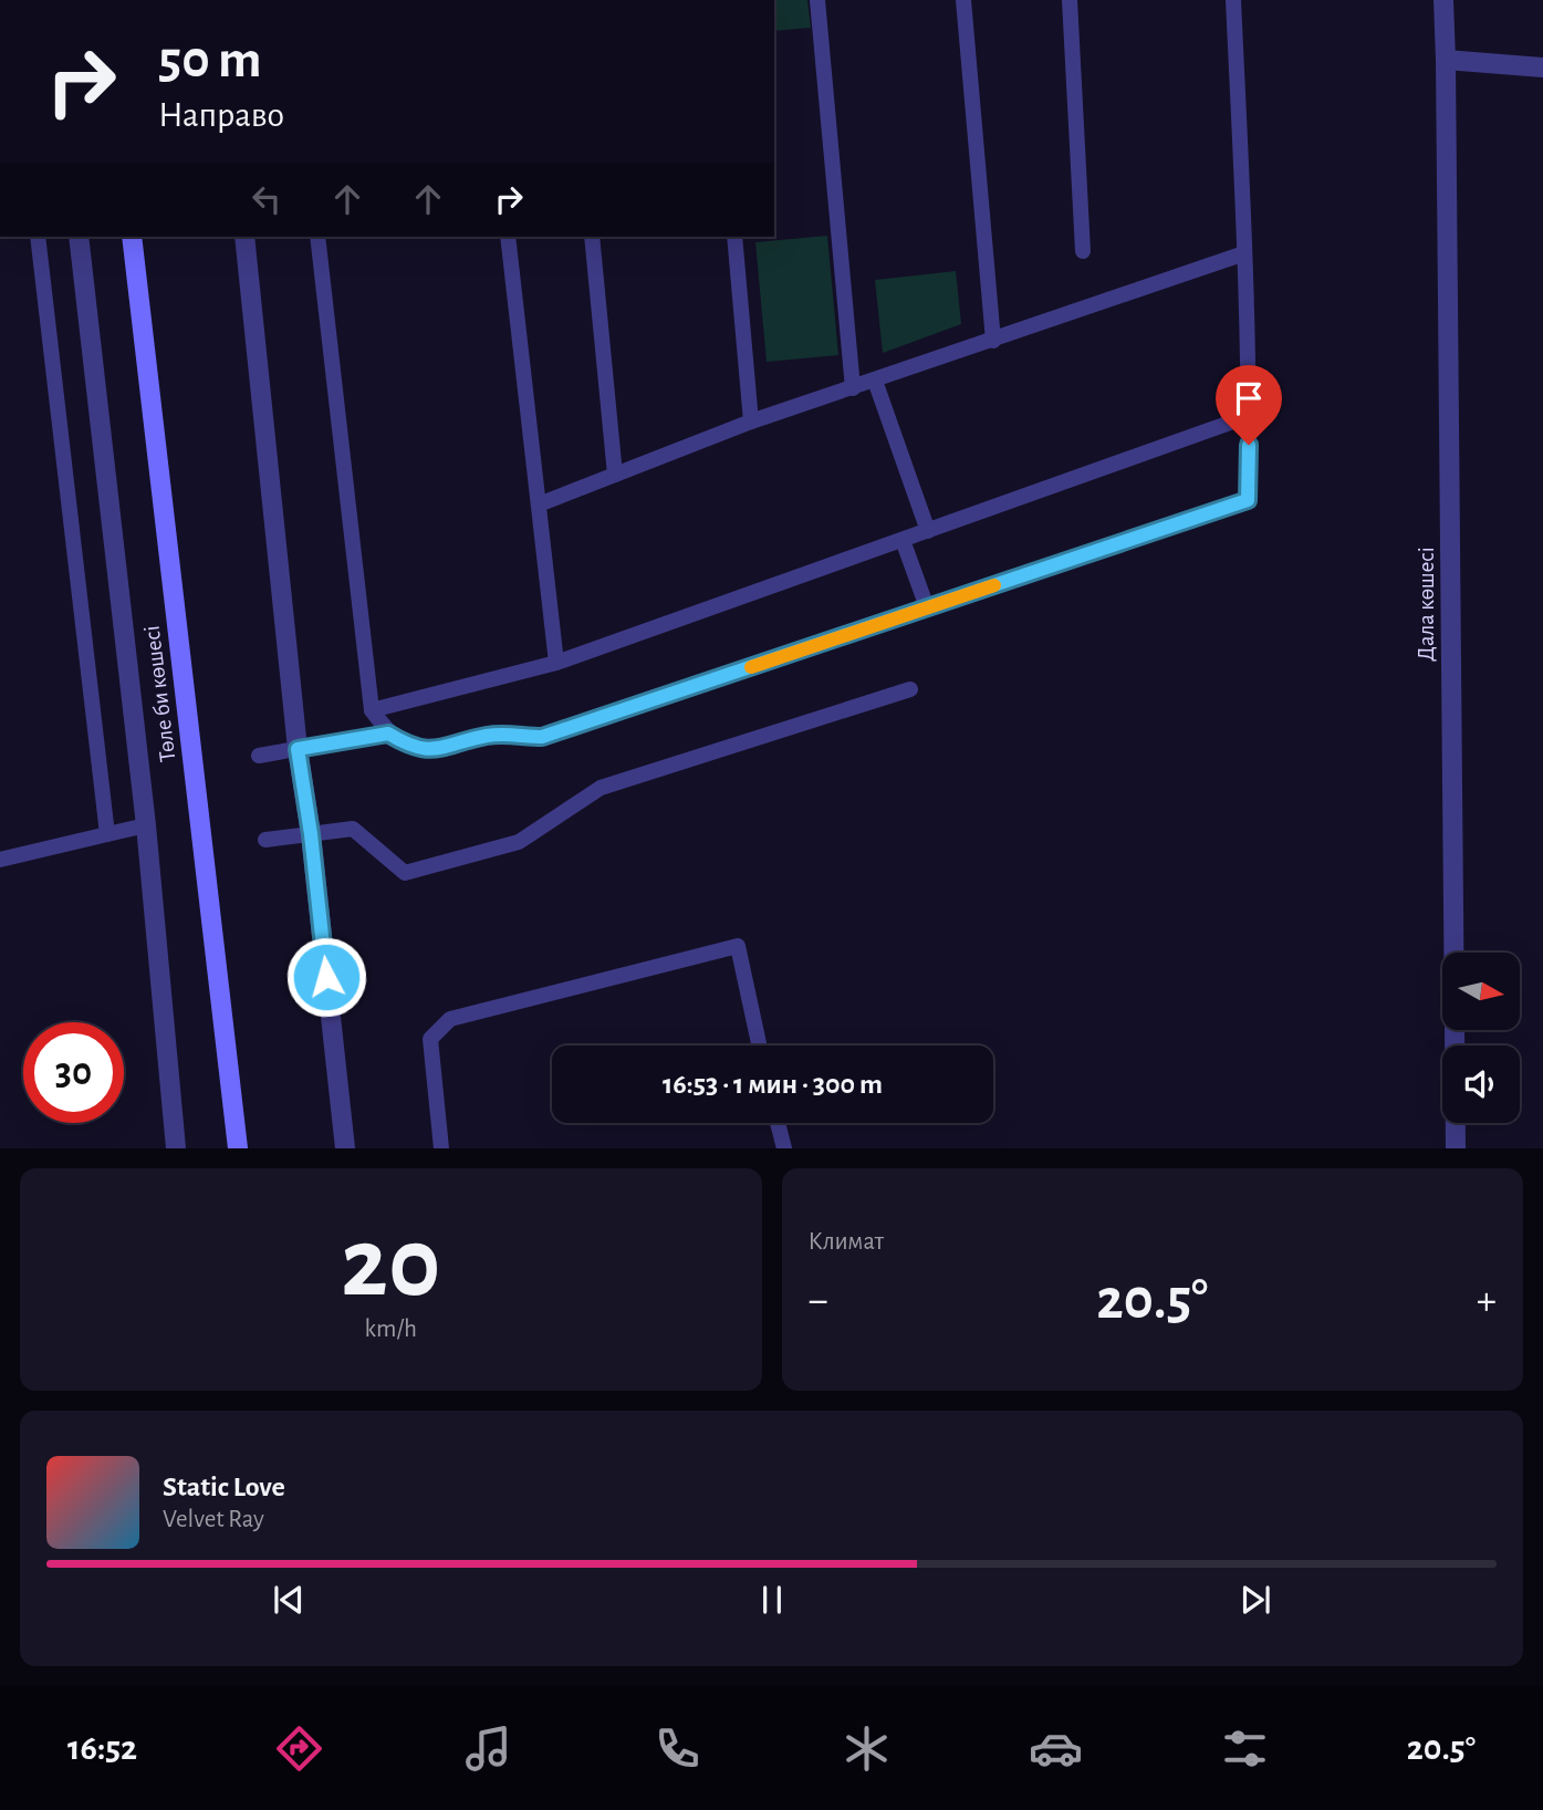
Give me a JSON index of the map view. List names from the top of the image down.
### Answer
{
  "streets": {
    "main road": ["Төле би көшесі"],
    "street": ["Дала көшесі"]
  },
  "north": "right",
  "page": {
    "turn": ["50 m", "Направо"],
    "limit": "30",
    "trip": "16:53 · 1 мин · 300 m",
    "tile": [
      ["20", "km/h"],
      "Климат"
    ],
    "heat": ["−", "20.5°", "+"],
    "song": ["Static Love", "Velvet Ray"],
    "tabs": ["16:52", "20.5°"]
  }
}
